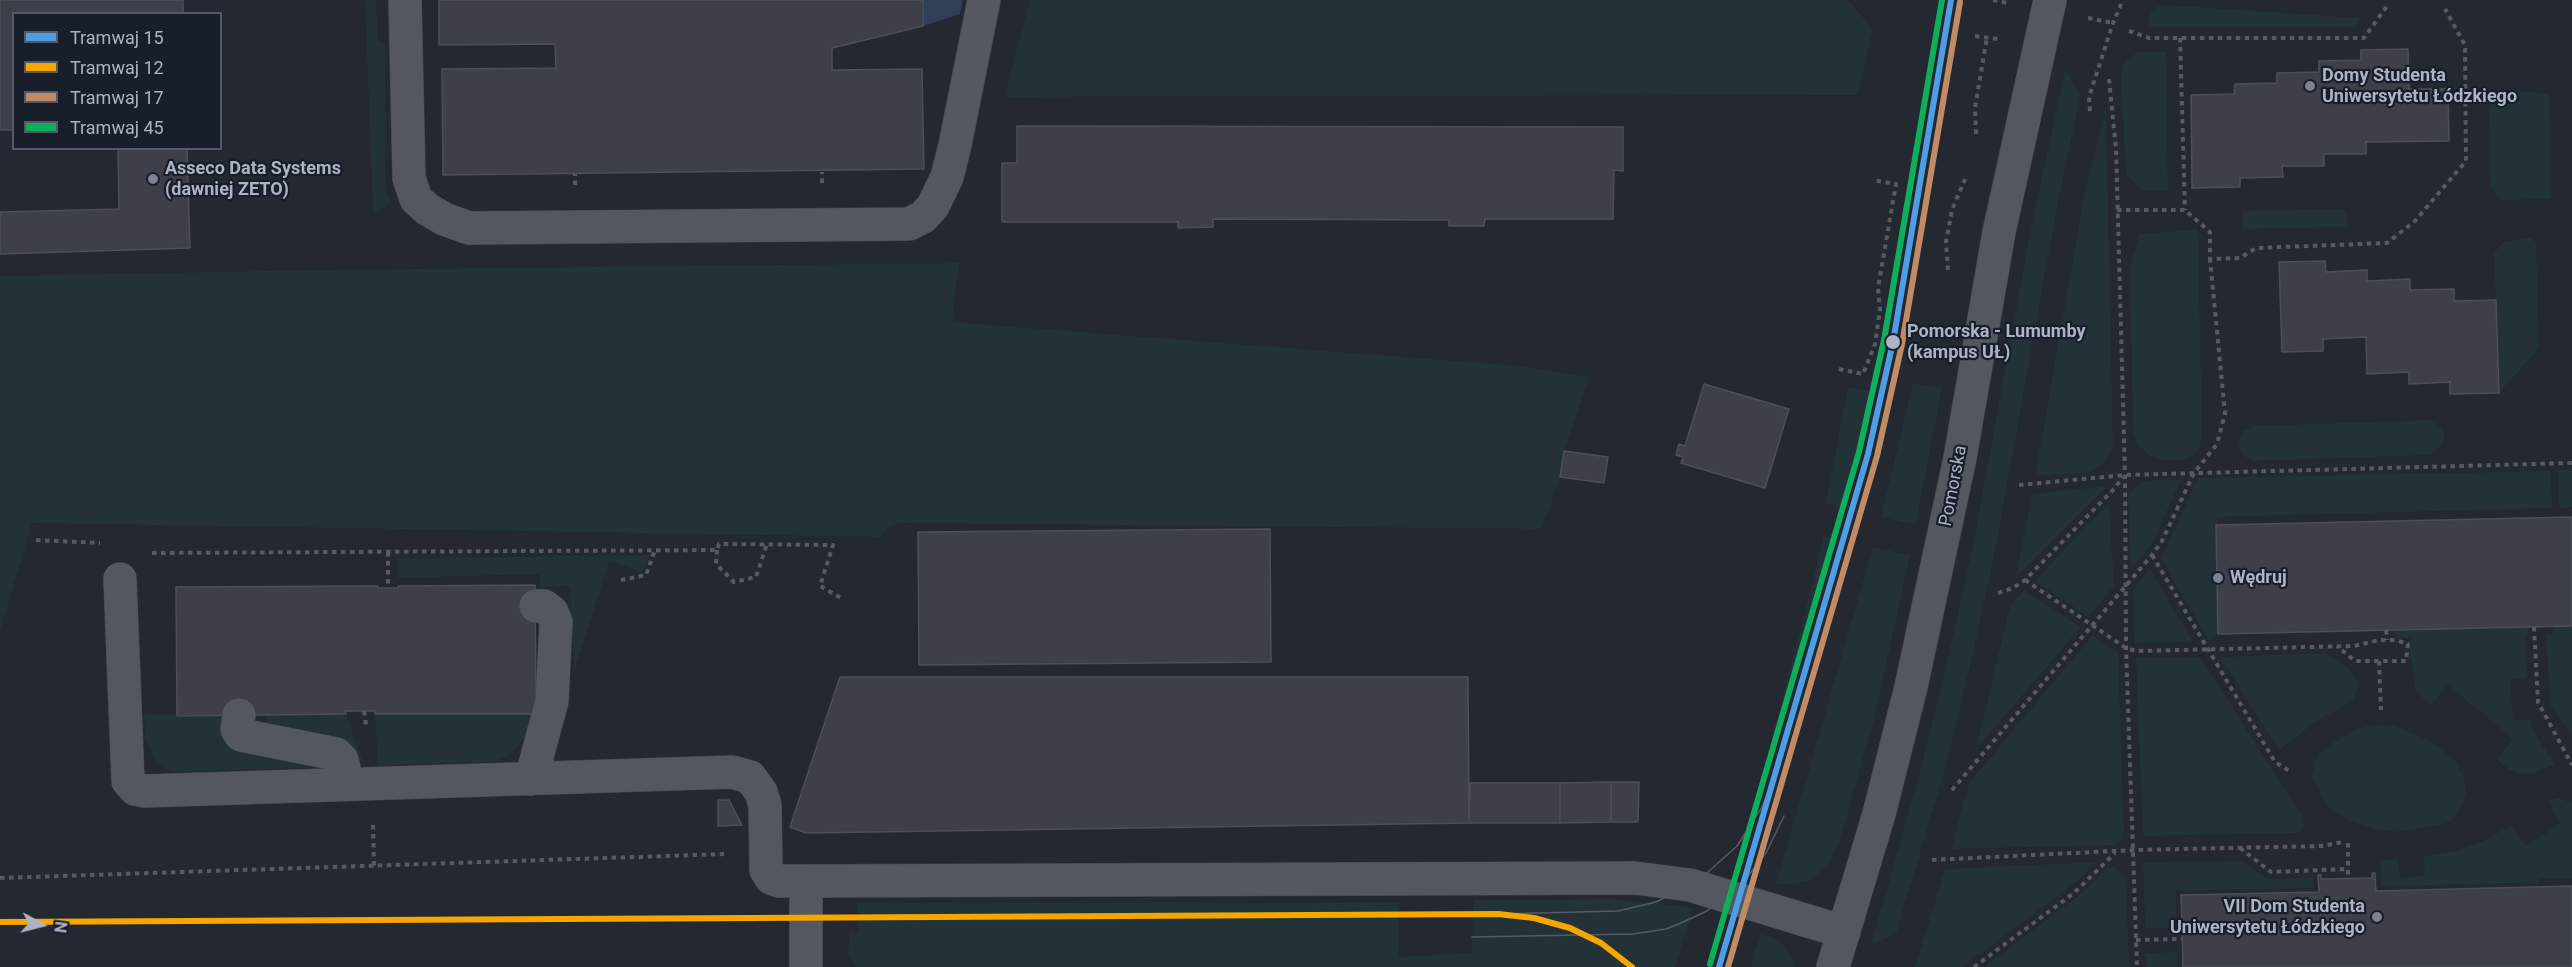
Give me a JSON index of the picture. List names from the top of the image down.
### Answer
{
  "streets": {
    "street": ["Pomorska"]
  },
  "places": [
    "Domy Studenta Uniwersytetu Łódzkiego",
    "Asseco Data Systems (dawniej ZETO)",
    "Pomorska - Lumumby (kampus UŁ)",
    "Wędruj",
    "VII Dom Studenta Uniwersytetu Łódzkiego"
  ],
  "lines": [
    "tram line 15",
    "tram line 45",
    "tram line 17",
    "tram line 12"
  ],
  "legend": [
    "Tramwaj 15",
    "Tramwaj 12",
    "Tramwaj 17",
    "Tramwaj 45"
  ],
  "north": "right"
}
